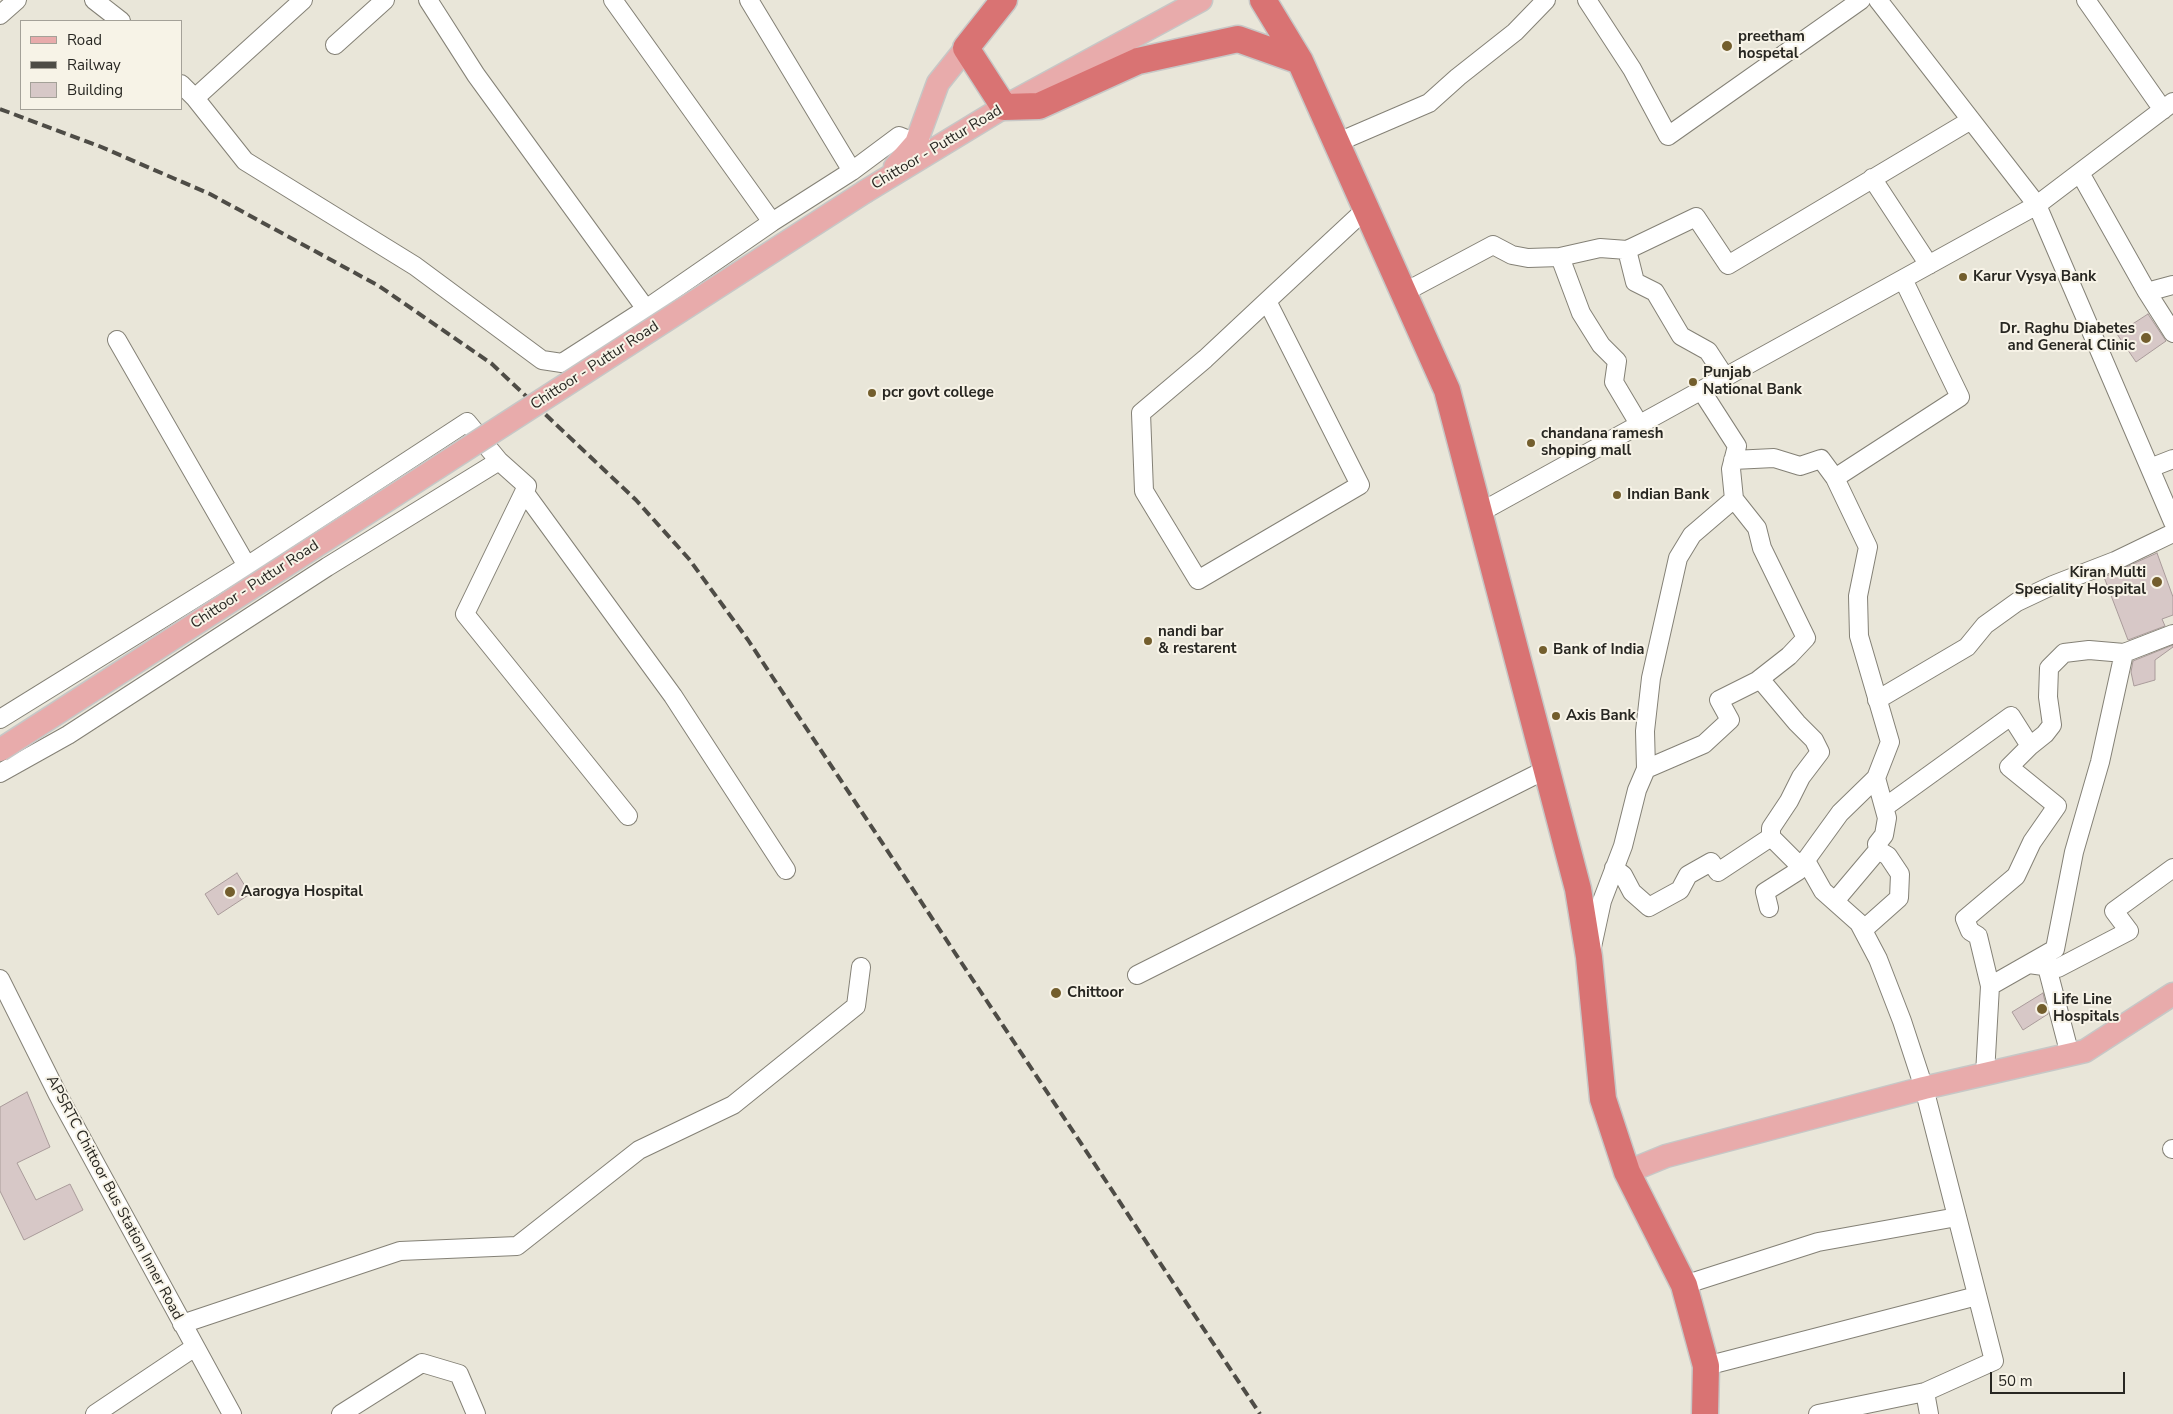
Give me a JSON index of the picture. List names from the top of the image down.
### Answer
{
  "streets": {
    "main road": ["Chittoor - Puttur Road"],
    "street": ["APSRTC Chittoor Bus Station Inner Road"]
  },
  "places": [
    "preetham hospetal",
    "Karur Vysya Bank",
    "Dr. Raghu Diabetes and General Clinic",
    "Punjab National Bank",
    "pcr govt college",
    "chandana ramesh shoping mall",
    "Indian Bank",
    "Kiran Multi Speciality Hospital",
    "nandi bar & restarent",
    "Bank of India",
    "Axis Bank",
    "Aarogya Hospital",
    "Chittoor",
    "Life Line Hospitals"
  ],
  "legend": ["Road", "Railway", "Building"],
  "scale_bar": "50 m"
}
